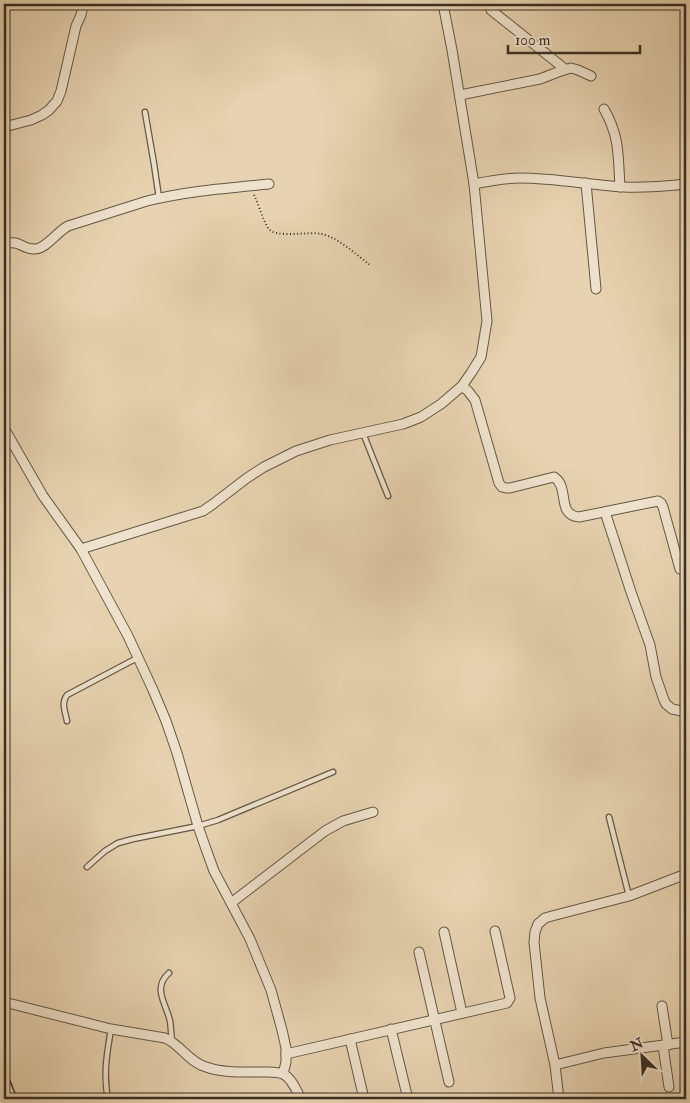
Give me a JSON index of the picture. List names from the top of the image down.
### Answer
{
  "scale_bar": "100 m",
  "north": "top left"
}
